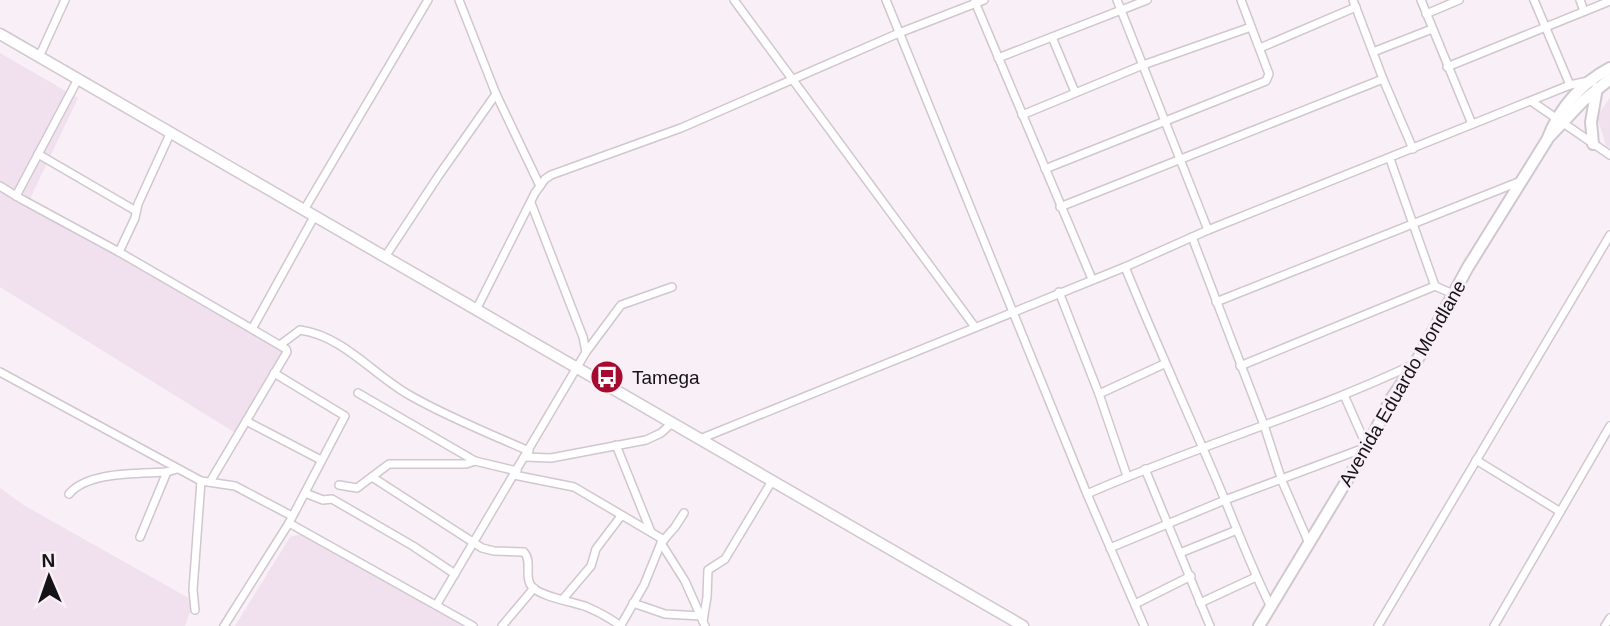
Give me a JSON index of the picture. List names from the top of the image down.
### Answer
{
  "streets": {
    "main road": ["Avenida Eduardo Mondlane"]
  },
  "places": {
    "bus stop": ["Tamega"]
  },
  "north": "top"
}
